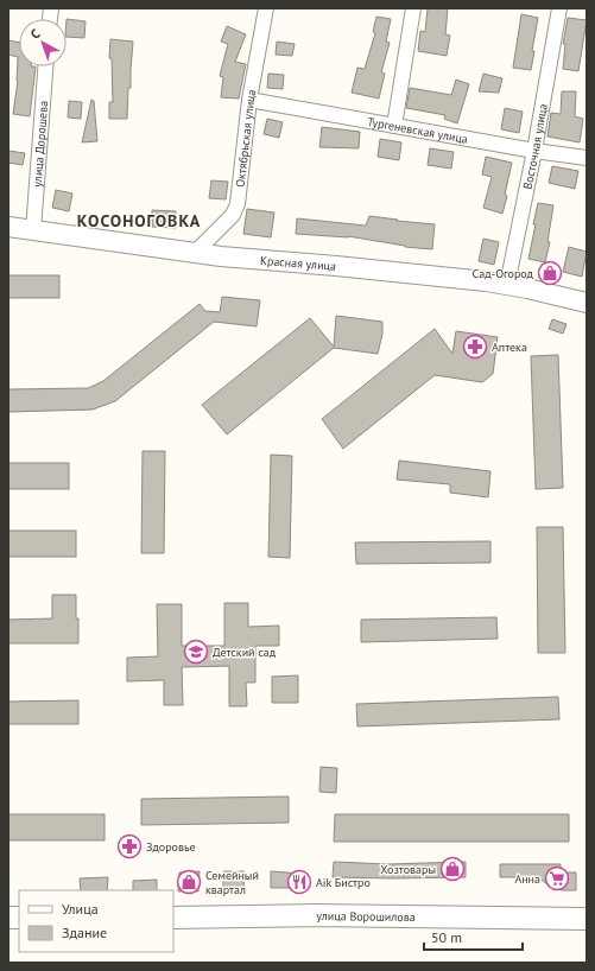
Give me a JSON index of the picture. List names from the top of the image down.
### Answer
{
  "streets": {
    "main road": ["улица Ворошилова"],
    "street": [
      "Тургеневская улица",
      "Октябрьская улица",
      "улица Дорошева",
      "Восточная улица",
      "Красная улица"
    ]
  },
  "crossings": [
    ["Тургеневская улица", "Октябрьская улица"],
    ["Тургеневская улица", "Восточная улица"],
    ["Октябрьская улица", "Красная улица"],
    ["улица Дорошева", "Красная улица"],
    ["Восточная улица", "Красная улица"]
  ],
  "districts": ["КОСОНОГОВКА"],
  "places": {
    "shop": ["Сад-Огород", "Хозтовары", "Семейный квартал"],
    "pharmacy": ["Аптека", "Здоровье"],
    "school or university": ["Детский сад"],
    "supermarket": ["Анна"],
    "restaurant": ["Aik Бистро"]
  },
  "legend": ["Улица", "Здание"],
  "scale_bar": "50 m",
  "north": "top left"
}
